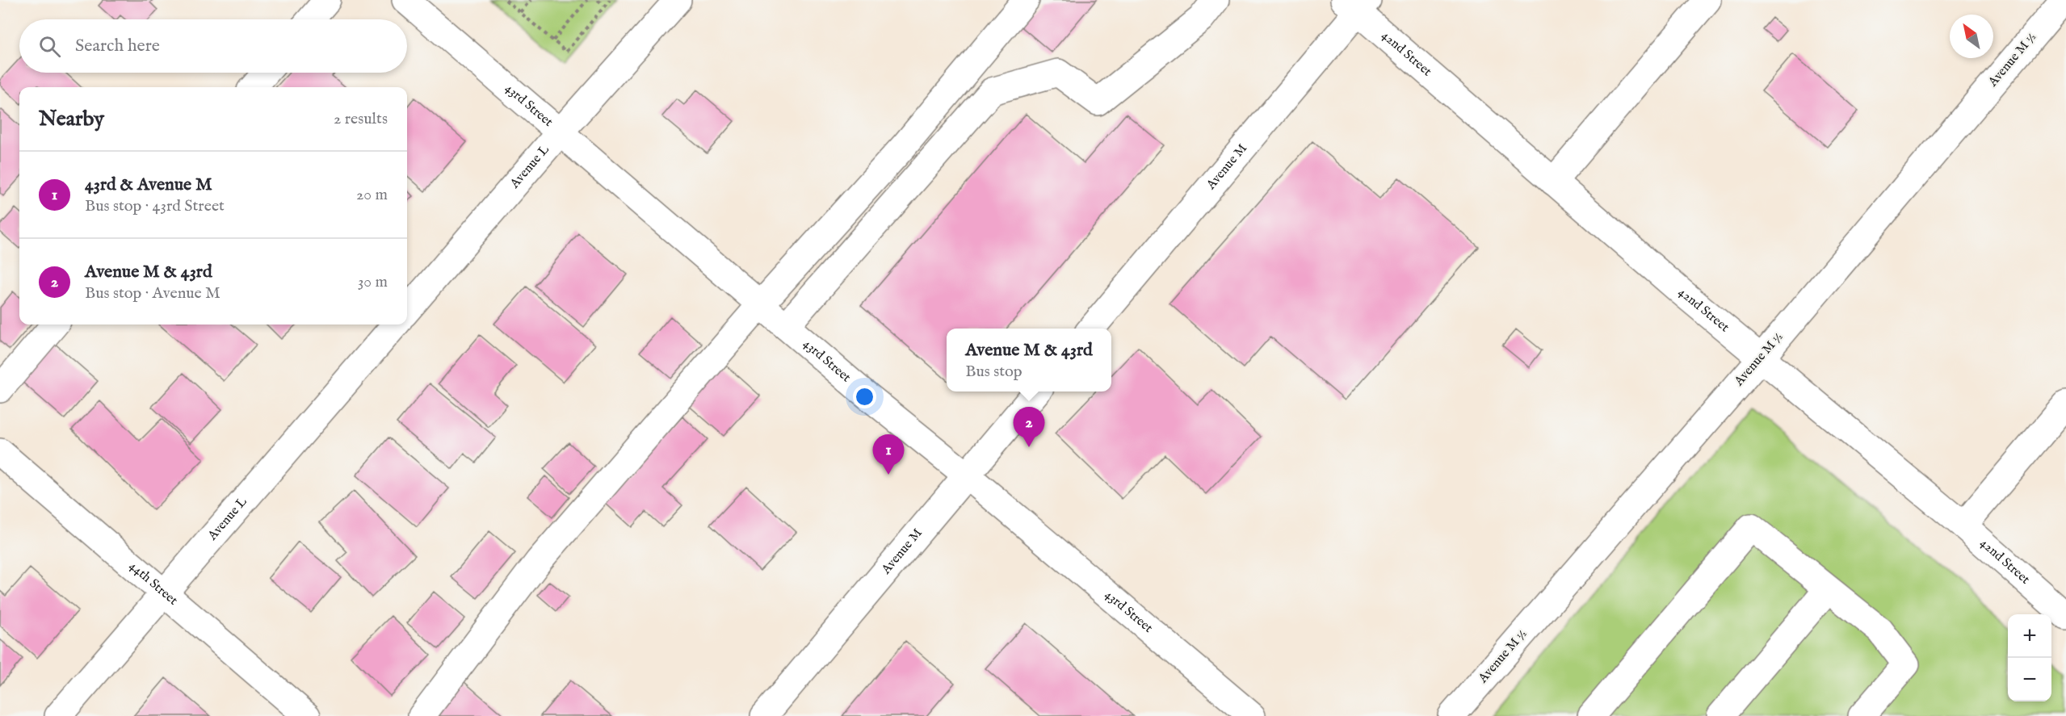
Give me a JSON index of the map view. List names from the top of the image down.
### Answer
{
  "streets": {
    "street": [
      "42nd Street",
      "Avenue M ½",
      "43rd Street",
      "Avenue M",
      "Avenue L",
      "44th Street"
    ]
  },
  "crossings": [
    ["42nd Street", "Avenue M ½"],
    ["42nd Street", "Avenue M"],
    ["43rd Street", "Avenue M"],
    ["43rd Street", "Avenue L"],
    ["Avenue L", "44th Street"]
  ],
  "north": "top left",
  "page": {
    "search": "Search here",
    "heading": ["Nearby", "2 results"],
    "list": [
      {
        "mark": "1",
        "name": "43rd & Avenue M",
        "note": "Bus stop · 43rd Street",
        "value": "20 m"
      },
      {
        "mark": "2",
        "name": "Avenue M & 43rd",
        "note": "Bus stop · Avenue M",
        "value": "30 m"
      }
    ],
    "popup": ["Avenue M & 43rd", "Bus stop"],
    "pins": ["2", "1"],
    "map_buttons": ["+", "−"]
  }
}
